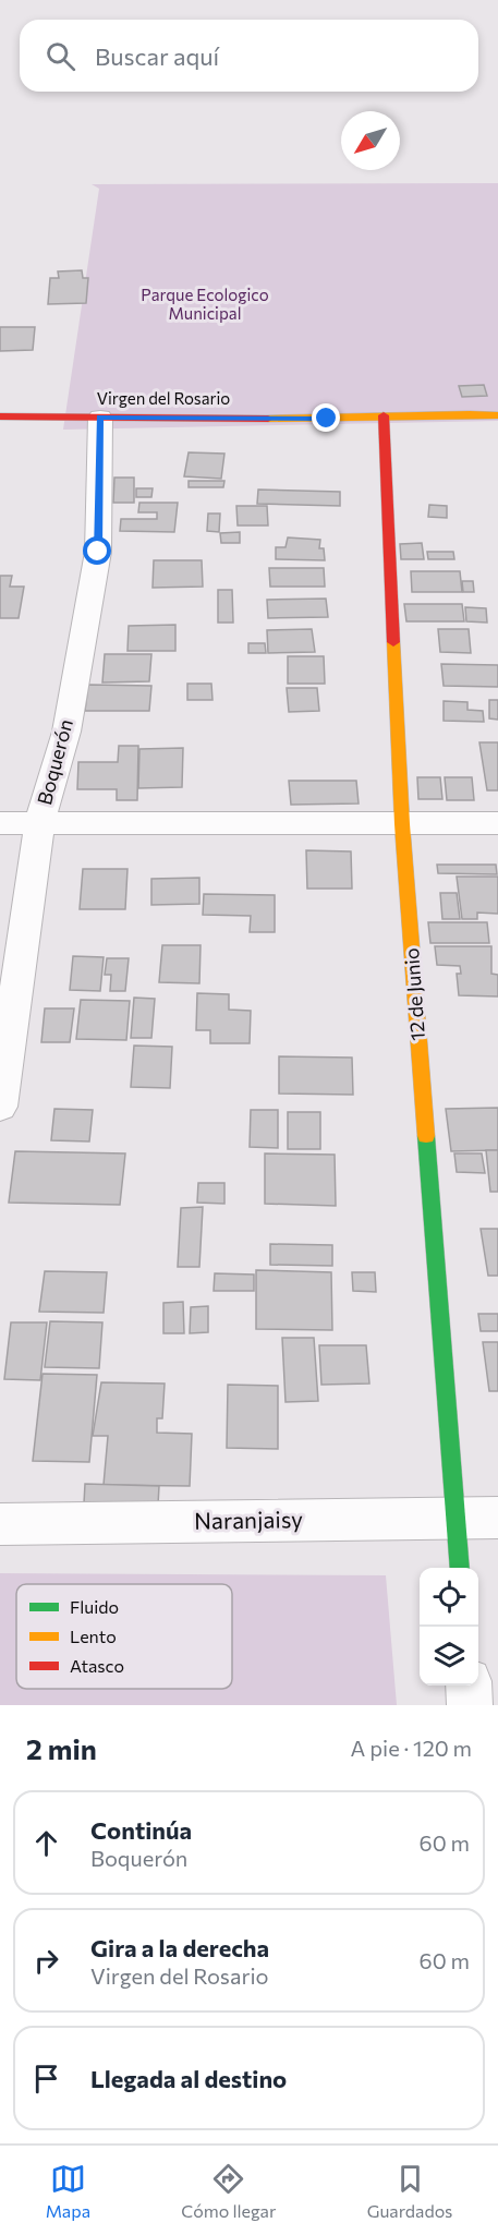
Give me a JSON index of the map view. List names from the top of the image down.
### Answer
{
  "streets": {
    "street": [
      "Virgen del Rosario",
      "Boquerón",
      "12 de Junio",
      "Naranjaisy"
    ]
  },
  "crossings": [
    ["Virgen del Rosario", "Boquerón"],
    ["Virgen del Rosario", "12 de Junio"],
    ["12 de Junio", "Naranjaisy"]
  ],
  "parks": ["Parque Ecologico Municipal"],
  "legend": ["Fluido", "Lento", "Atasco"],
  "north": "bottom left",
  "page": {
    "search": "Buscar aquí",
    "heading": ["2 min", "A pie · 120 m"],
    "list": [
      ["Continúa", "Boquerón", "60 m"],
      ["Gira a la derecha", "Virgen del Rosario", "60 m"],
      "Llegada al destino"
    ],
    "nav": ["Mapa", "Cómo llegar", "Guardados"]
  }
}
